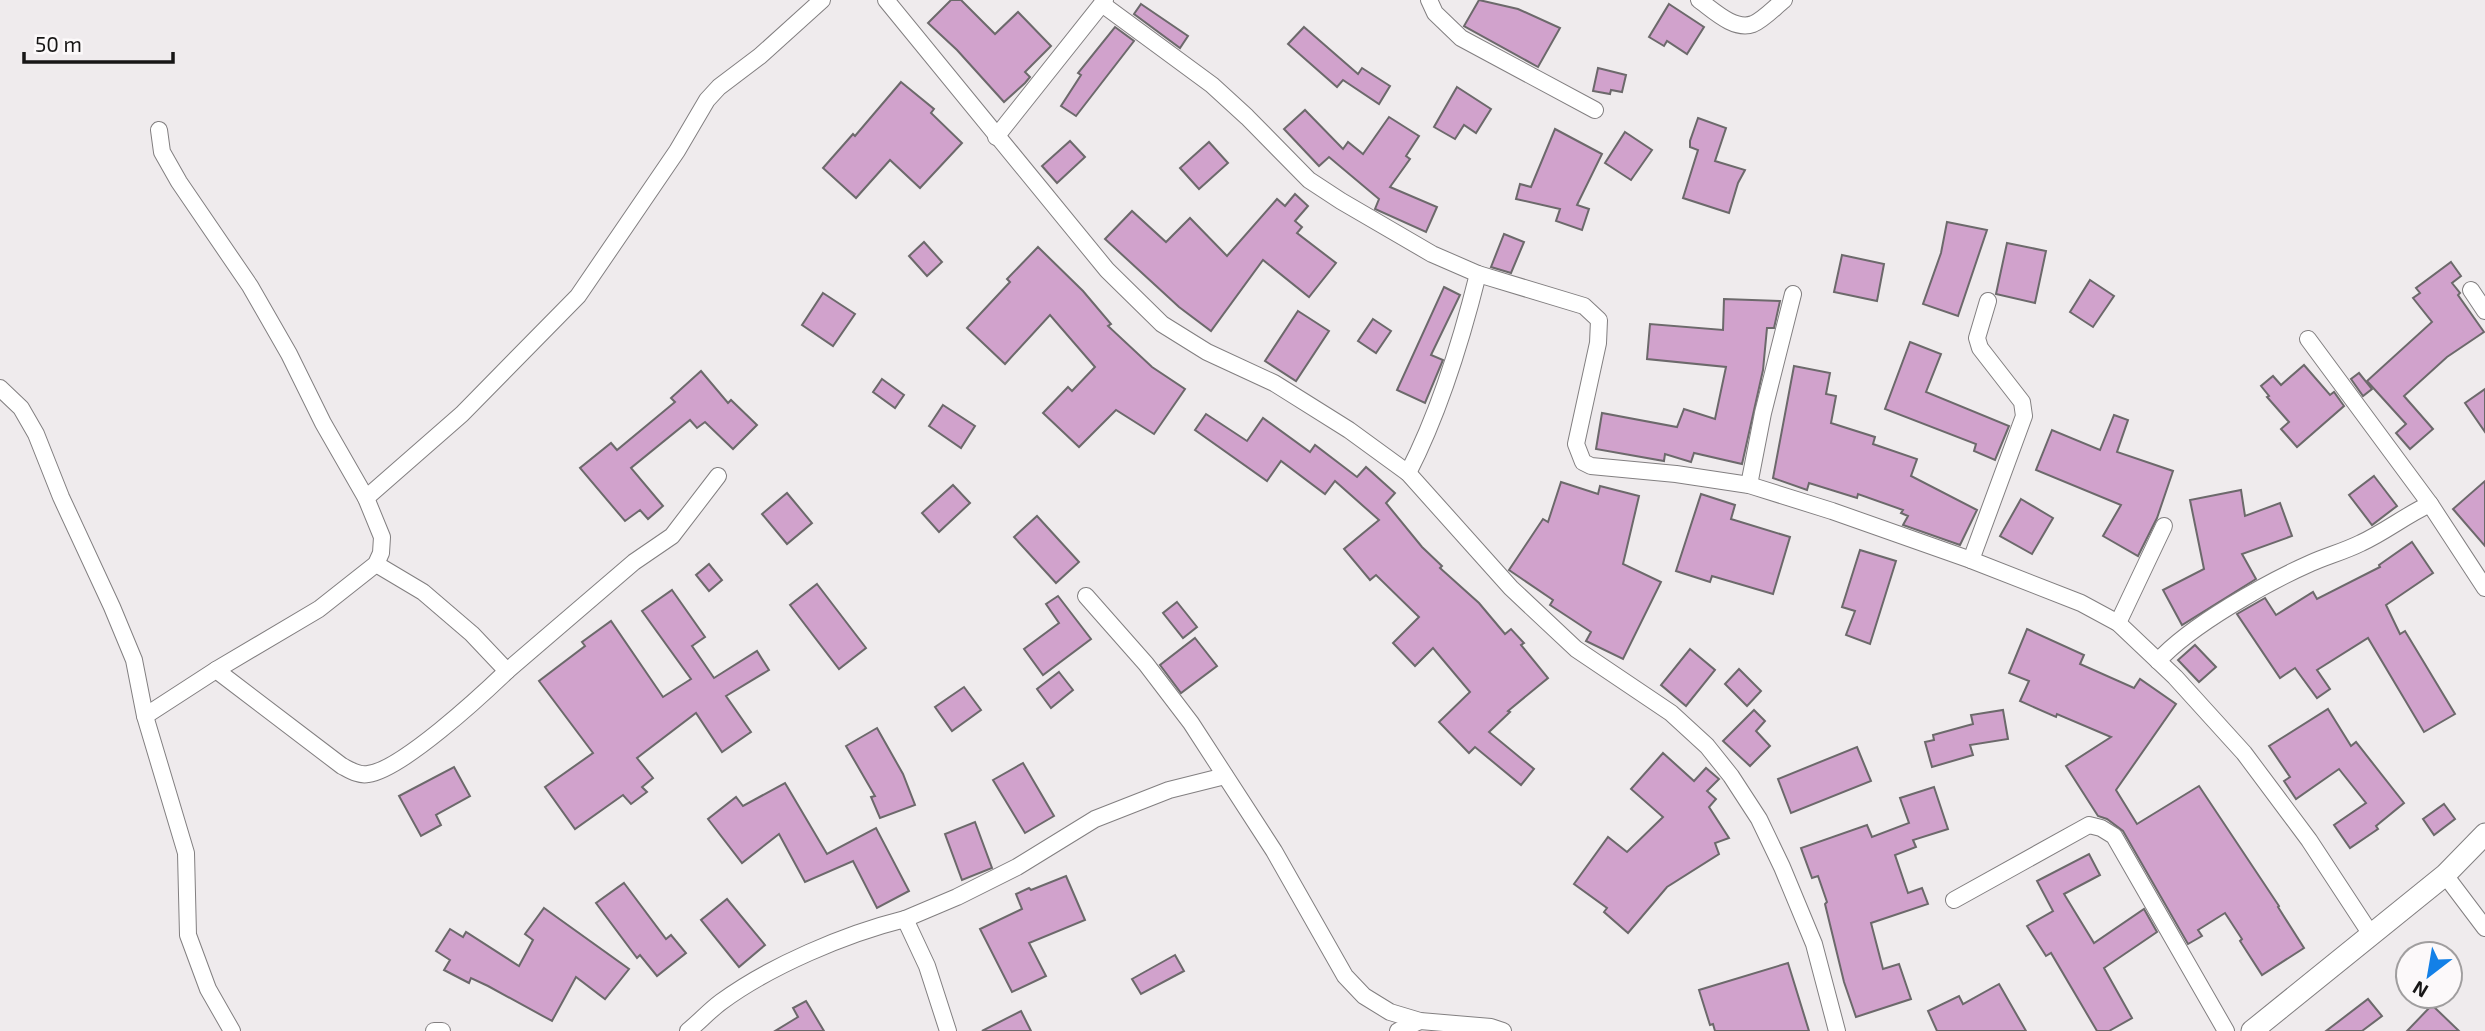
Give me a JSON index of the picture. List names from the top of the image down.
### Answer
{
  "scale_bar": "50 m",
  "north": "bottom left"
}
